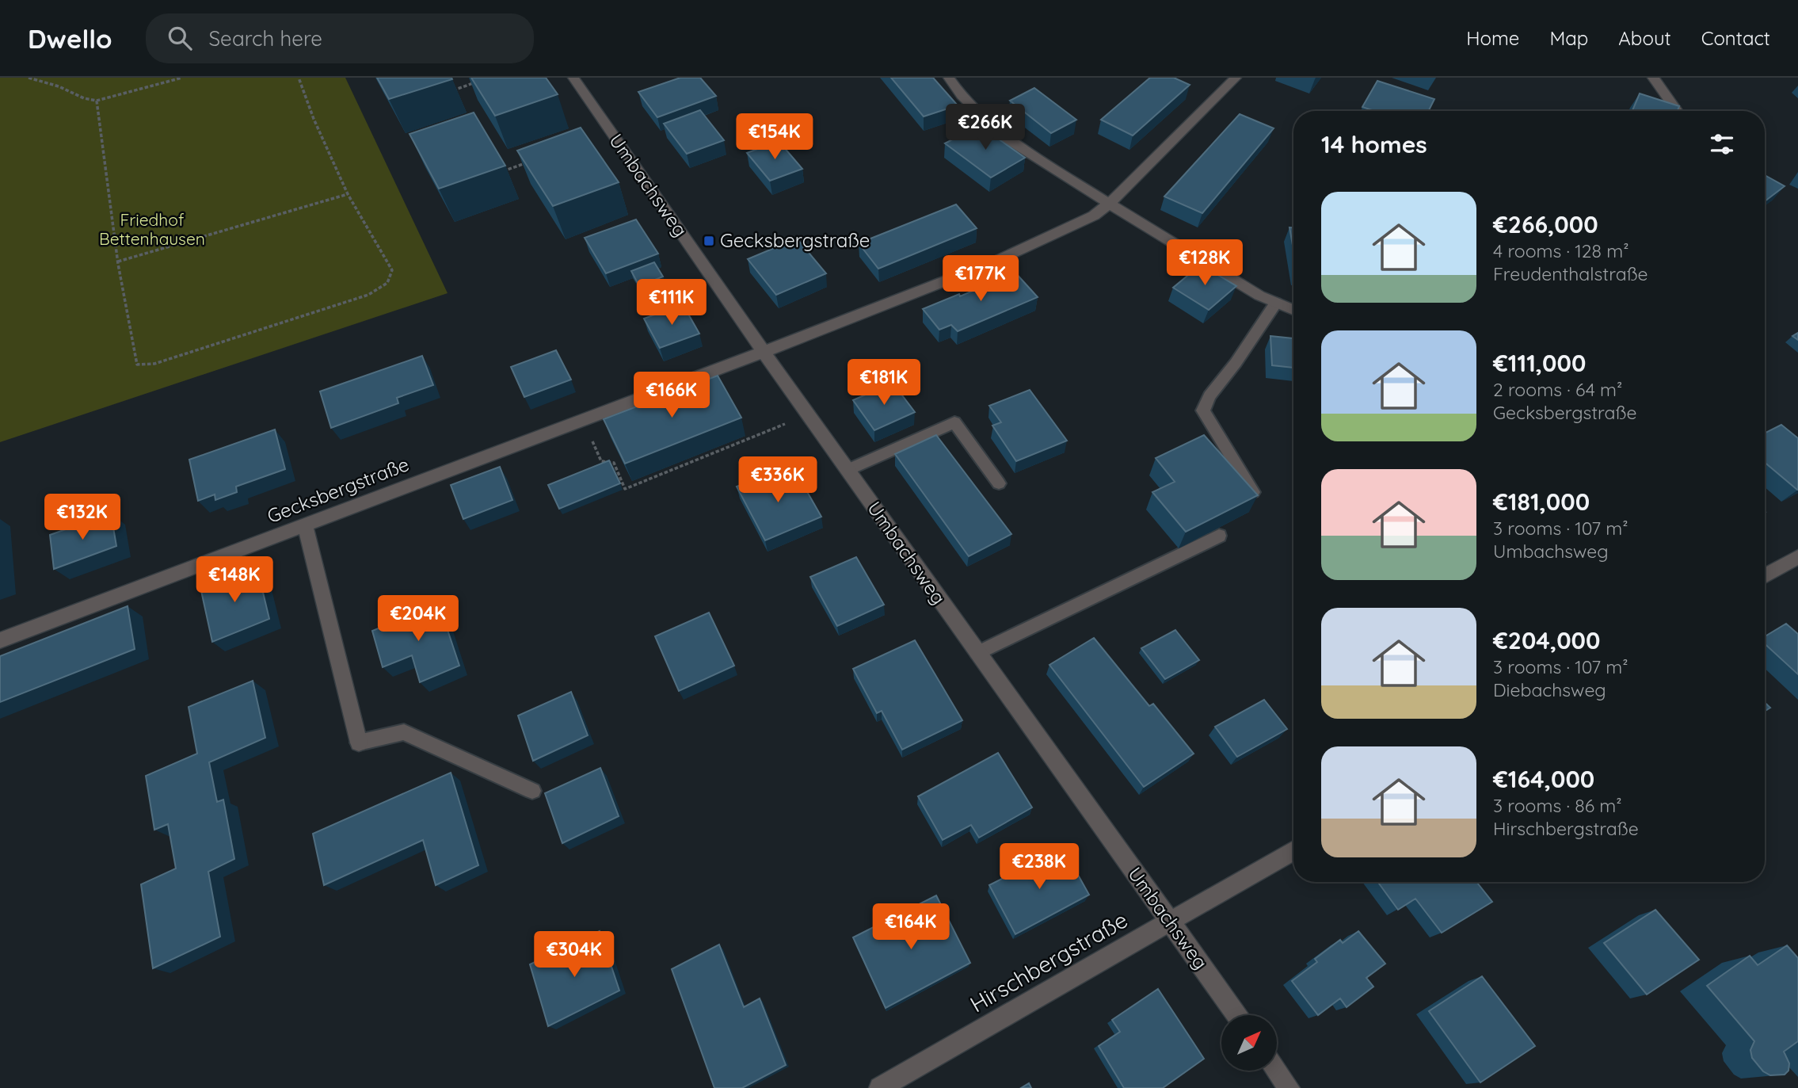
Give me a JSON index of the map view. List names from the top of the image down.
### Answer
{
  "streets": {
    "street": ["Umbachsweg", "Gecksbergstraße", "Hirschbergstraße"]
  },
  "crossings": [
    ["Umbachsweg", "Gecksbergstraße"],
    ["Umbachsweg", "Hirschbergstraße"]
  ],
  "parks": ["Friedhof Bettenhausen"],
  "places": {
    "transit": ["Gecksbergstraße"]
  },
  "north": "top right",
  "page": {
    "header": "Dwello",
    "search": "Search here",
    "nav": [
      "Home",
      "Map",
      "About",
      "Contact"
    ],
    "price": [
      "€266K",
      "€154K",
      "€128K",
      "€177K",
      "€111K",
      "€181K",
      "€166K",
      "€336K",
      "€132K",
      "€148K",
      "€204K",
      "€238K",
      "€164K",
      "€304K"
    ],
    "heading": "14 homes",
    "list": [
      {
        "name": "€266,000",
        "note": "4 rooms · 128 m² · Freudenthalstraße"
      },
      {
        "name": "€111,000",
        "note": "2 rooms · 64 m² · Gecksbergstraße"
      },
      {
        "name": "€181,000",
        "note": "3 rooms · 107 m² · Umbachsweg"
      },
      {
        "name": "€204,000",
        "note": "3 rooms · 107 m² · Diebachsweg"
      },
      {
        "name": "€164,000",
        "note": "3 rooms · 86 m² · Hirschbergstraße"
      }
    ]
  }
}
